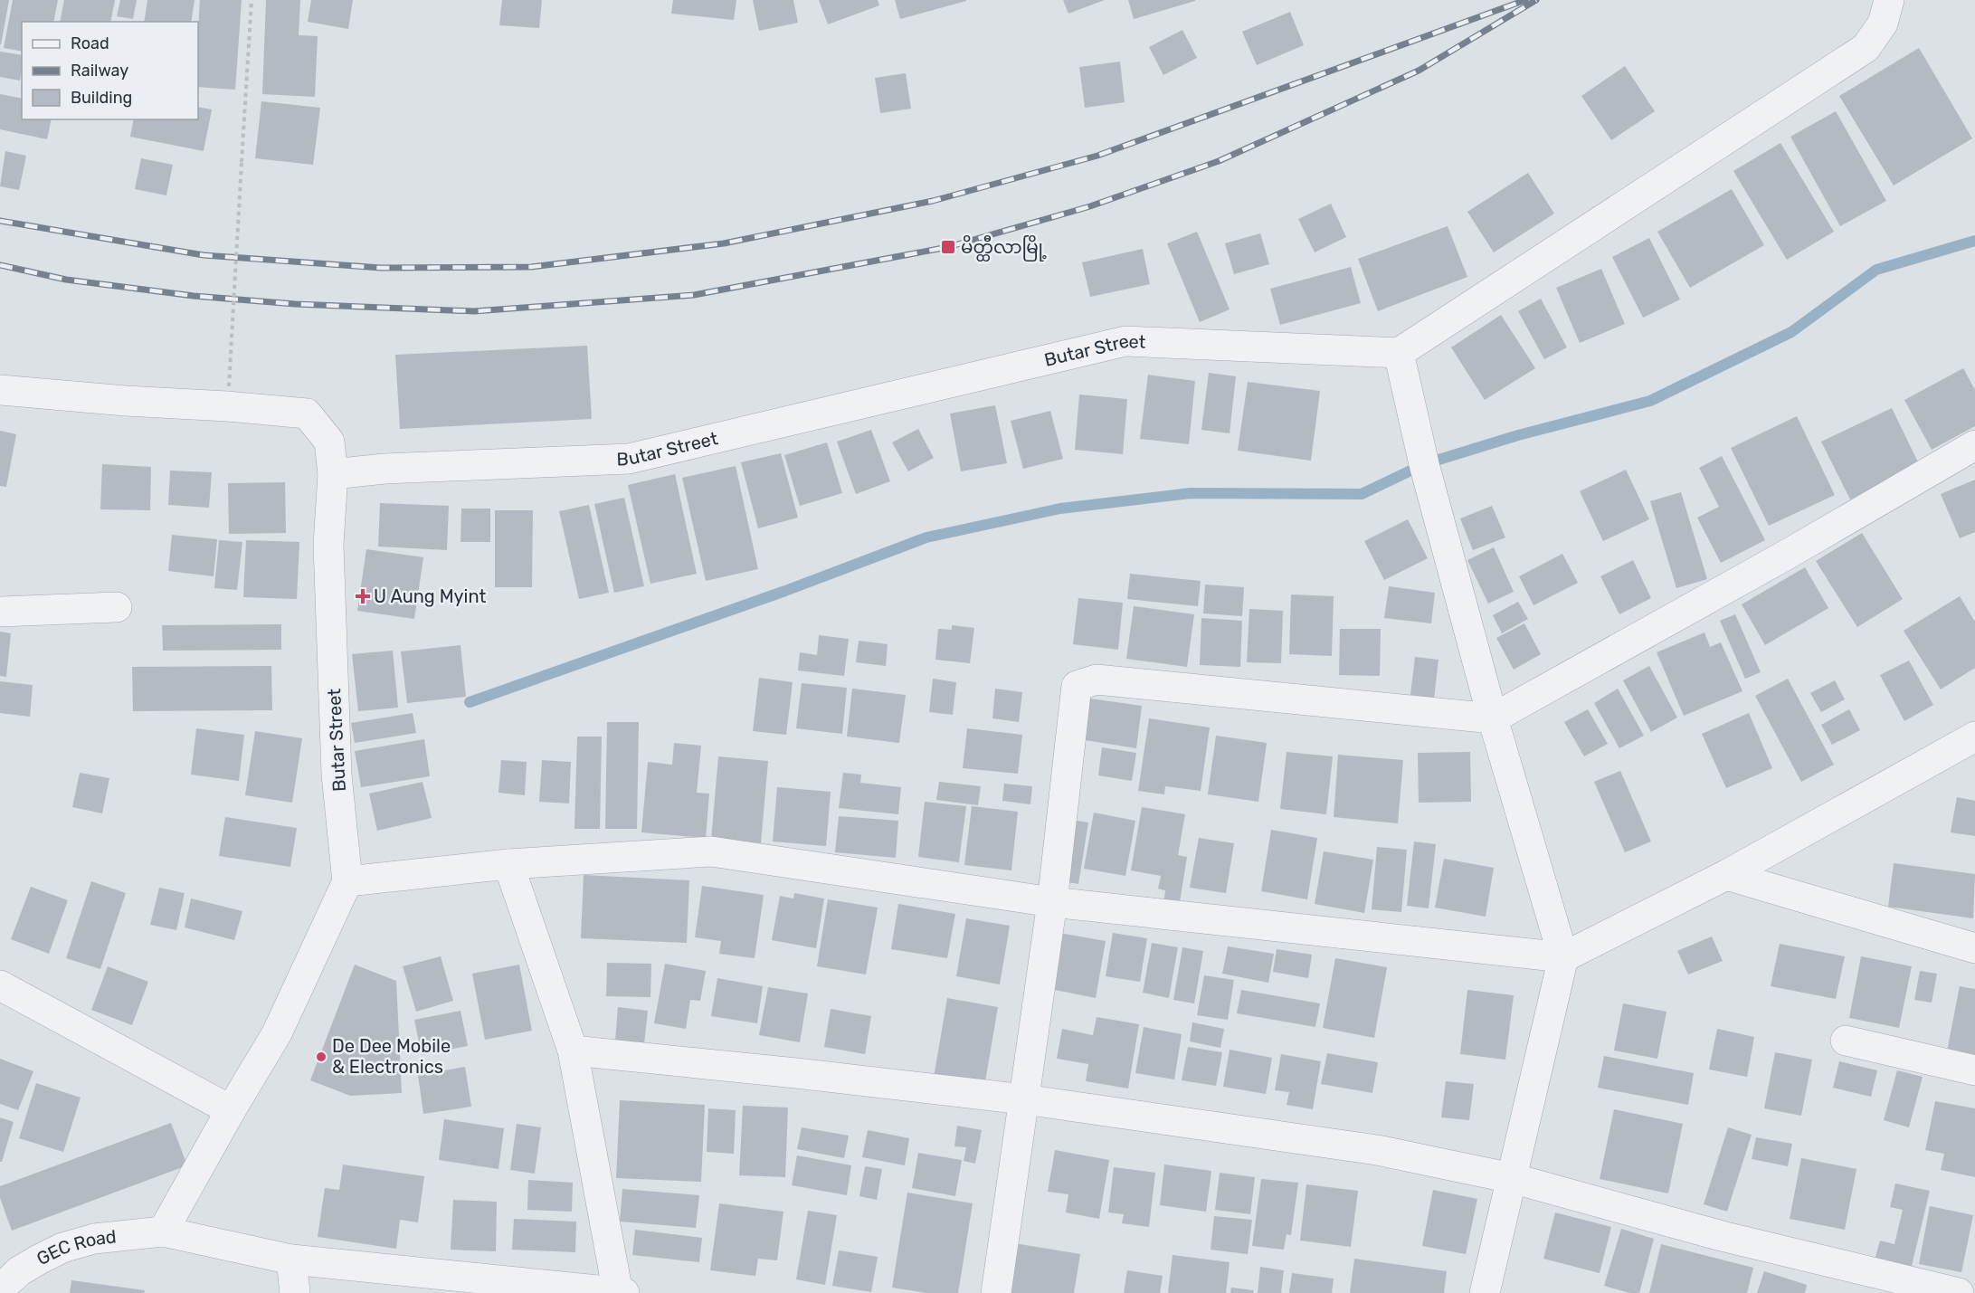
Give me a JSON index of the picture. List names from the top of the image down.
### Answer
{
  "streets": {
    "street": ["Butar Street", "GEC Road"]
  },
  "places": {
    "transit": ["မိတ္ထီလာမြို့"],
    "health": ["U Aung Myint"],
    "other": ["De Dee Mobile & Electronics"]
  },
  "legend": ["Road", "Railway", "Building"]
}
